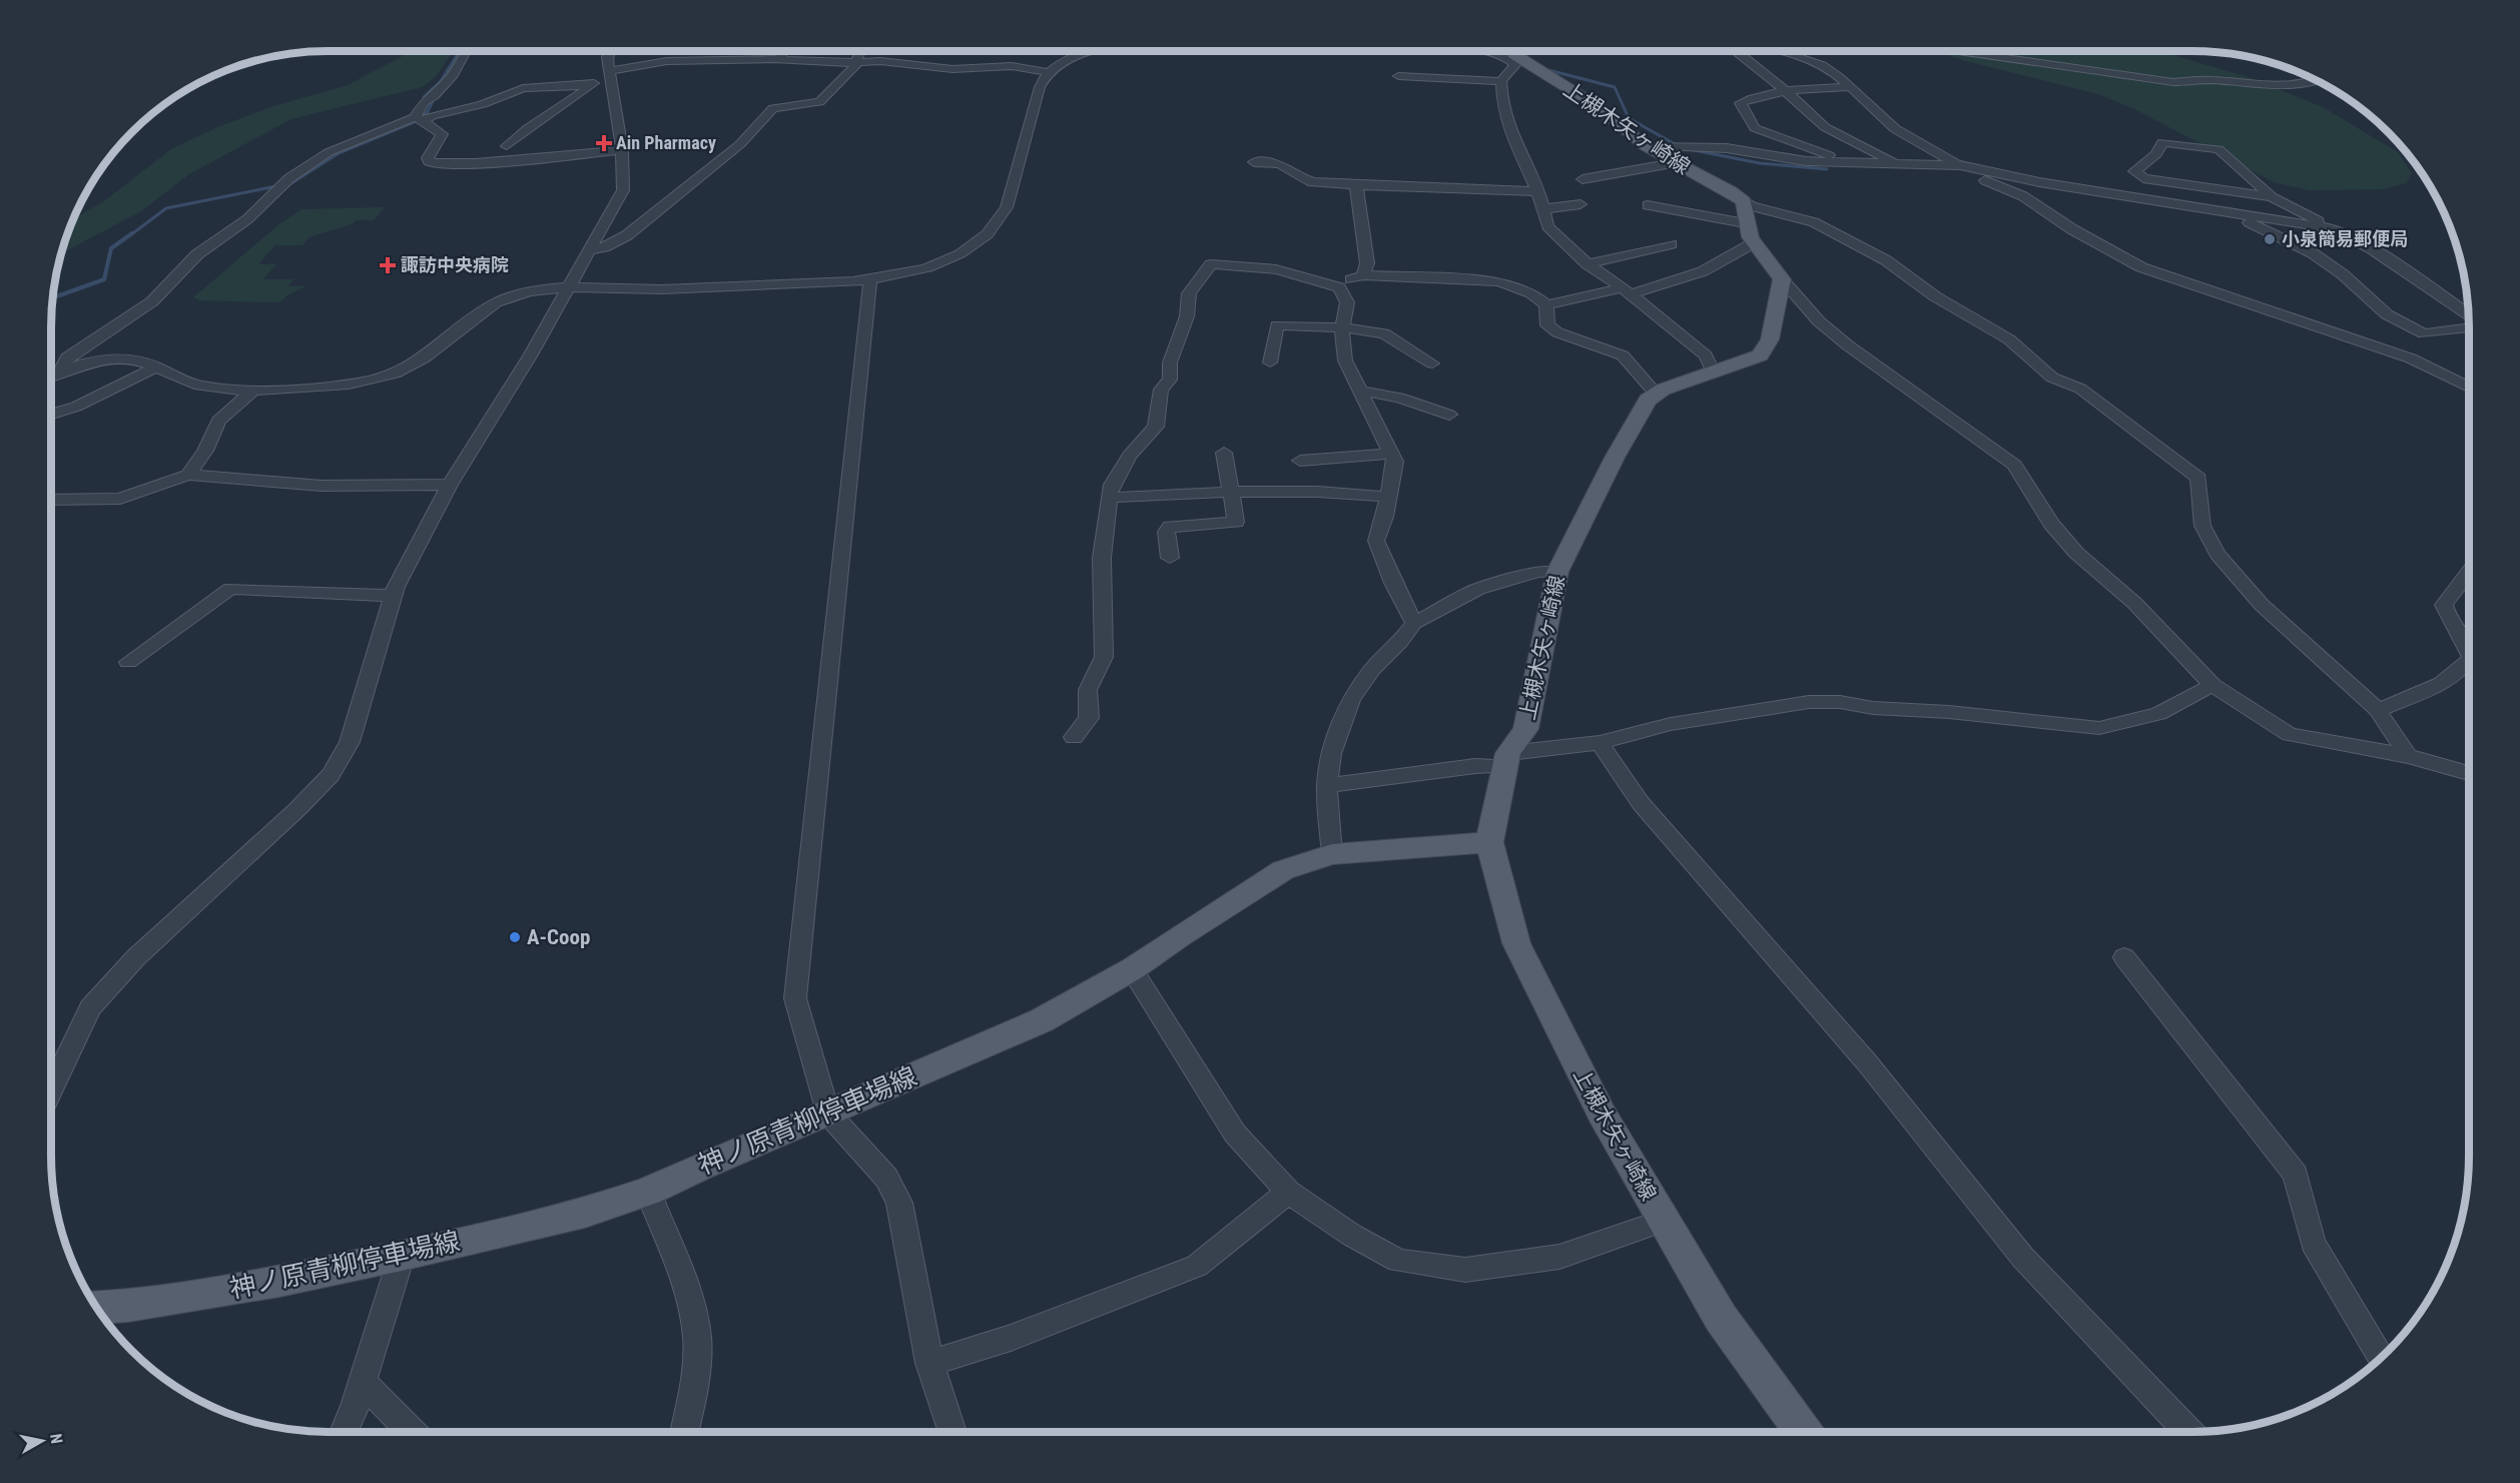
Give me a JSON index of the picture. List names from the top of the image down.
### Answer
{
  "streets": {
    "main road": ["上槻木矢ヶ崎線", "神ノ原青柳停車場線"]
  },
  "crossings": [
    ["上槻木矢ヶ崎線", "神ノ原青柳停車場線"]
  ],
  "places": {
    "health": ["Ain Pharmacy", "諏訪中央病院"],
    "other": ["小泉簡易郵便局", "A-Coop"]
  },
  "north": "right"
}
